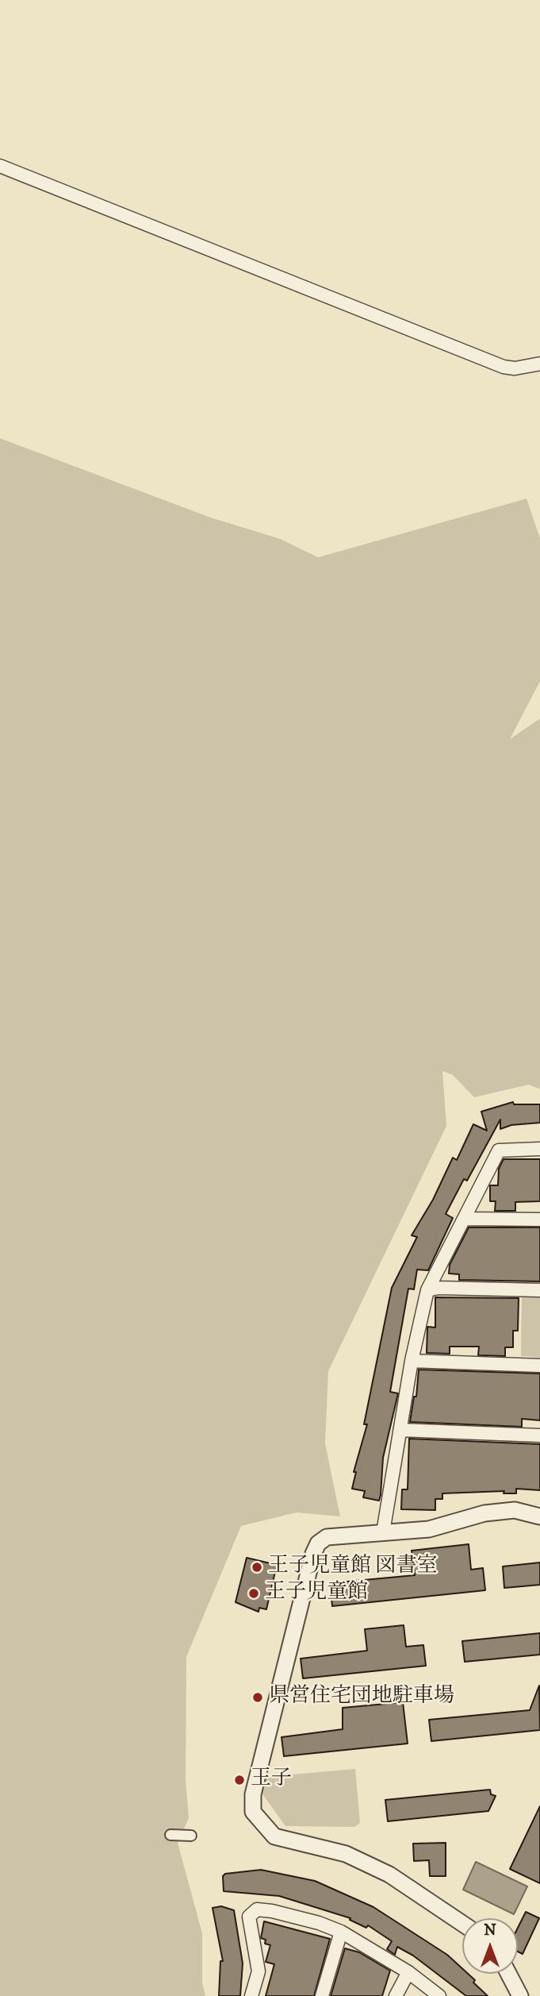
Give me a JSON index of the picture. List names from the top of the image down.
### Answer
{
  "places": [
    "王子児童館 図書室",
    "王子児童館",
    "県営住宅団地駐車場",
    "王子"
  ],
  "north": "top"
}
